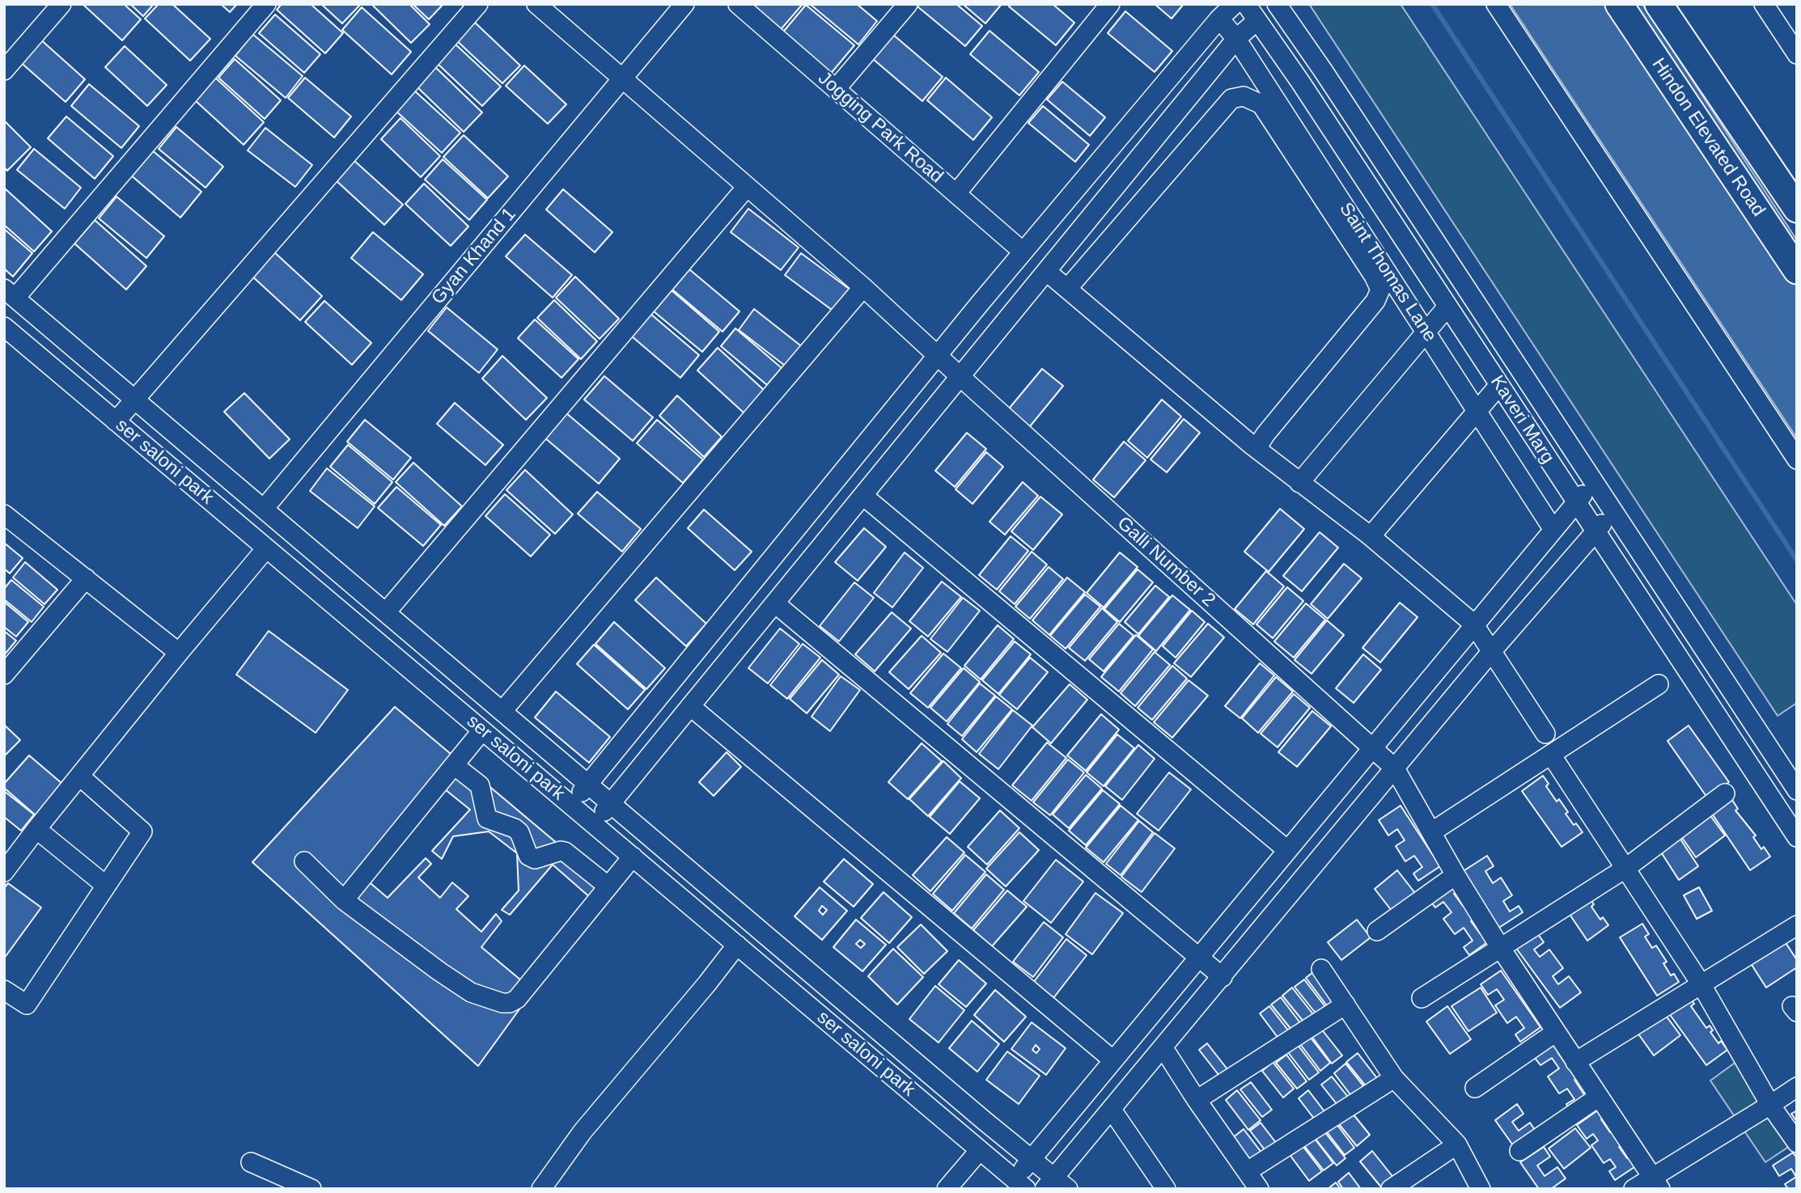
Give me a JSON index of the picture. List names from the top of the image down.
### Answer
{
  "streets": {
    "highway": ["Hindon Elevated Road"],
    "street": [
      "Jogging Park Road",
      "Gyan Khand 1",
      "Saint Thomas Lane",
      "Kaveri Marg",
      "ser saloni park",
      "Galli Number 2"
    ]
  },
  "crossings": [
    ["Gyan Khand 1", "Galli Number 2"]
  ]
}
